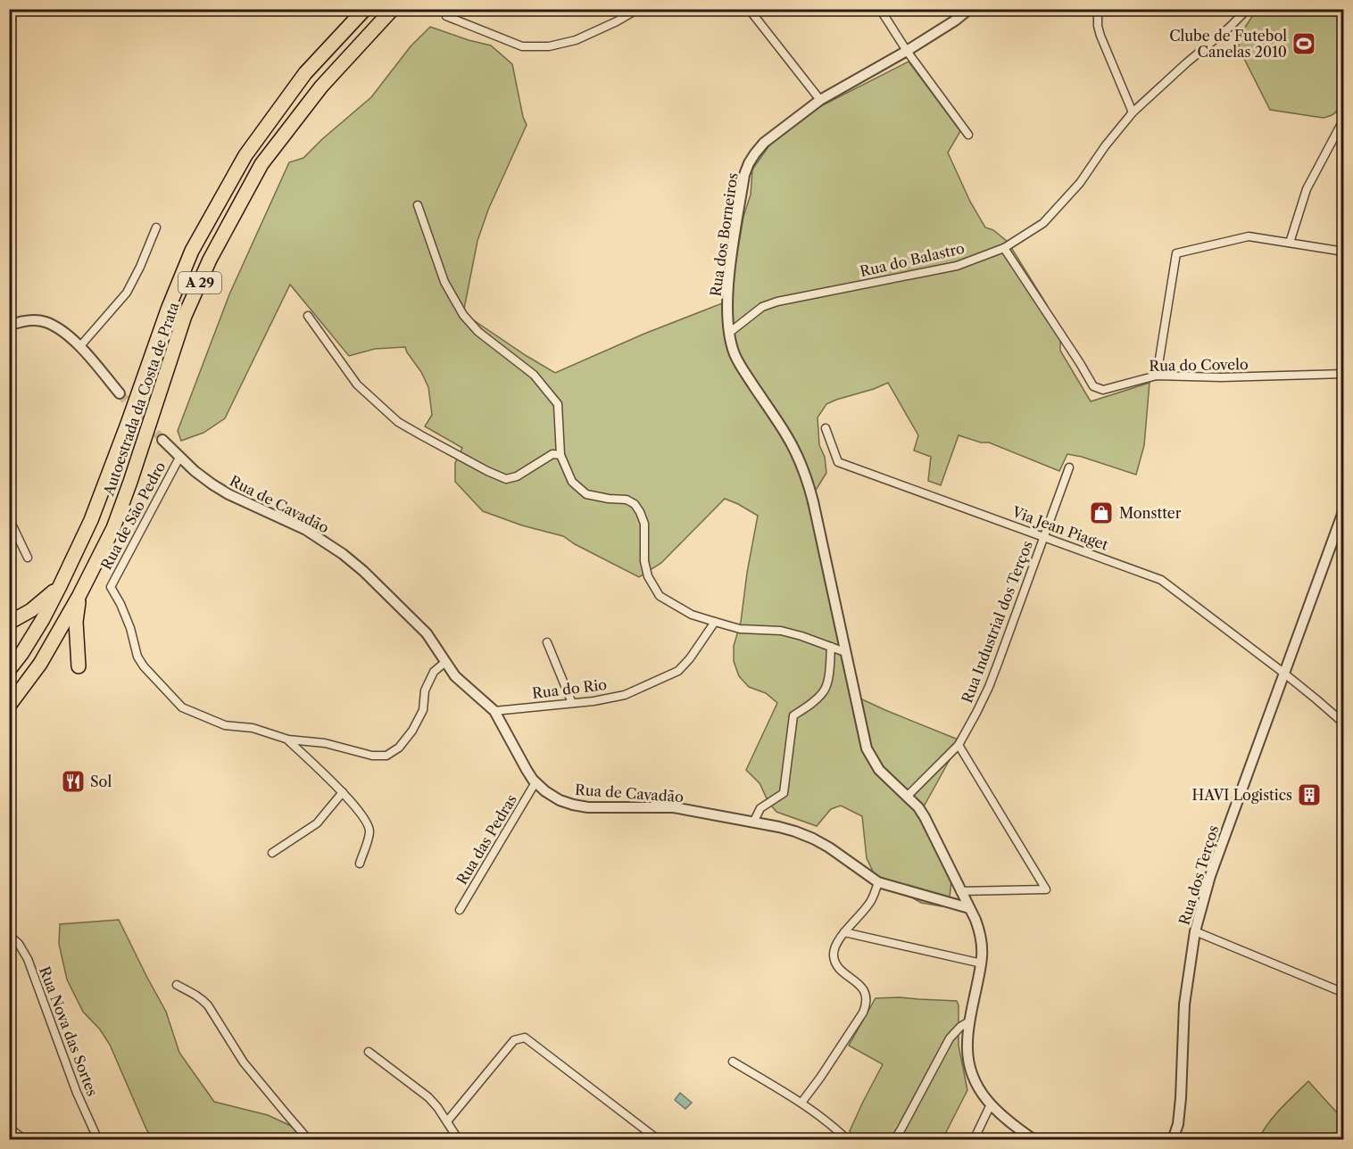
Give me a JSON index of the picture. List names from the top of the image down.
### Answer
{
  "streets": {
    "highway": ["A 29", "Autoestrada da Costa de Prata"],
    "street": [
      "Rua dos Borneiros",
      "Rua do Balastro",
      "Rua do Covelo",
      "Rua de Cavadão",
      "Rua de São Pedro",
      "Via Jean Piaget",
      "Rua Industrial dos Terços",
      "Rua do Rio",
      "Rua das Pedras",
      "Rua dos Terços",
      "Rua Nova das Sortes"
    ]
  },
  "crossings": [
    ["Rua dos Borneiros", "Rua do Balastro"],
    ["Rua dos Borneiros", "Rua de Cavadão"],
    ["Rua dos Borneiros", "Rua Industrial dos Terços"],
    ["Rua do Balastro", "Rua do Covelo"],
    ["Rua de Cavadão", "Rua de São Pedro"],
    ["Rua de Cavadão", "Rua do Rio"],
    ["Rua de Cavadão", "Rua das Pedras"],
    ["Via Jean Piaget", "Rua Industrial dos Terços"],
    ["Via Jean Piaget", "Rua dos Terços"]
  ],
  "places": {
    "sports": ["Clube de Futebol Canelas 2010"],
    "shop": ["Monstter"],
    "restaurant": ["Sol"],
    "building": ["HAVI Logistics"]
  }
}
